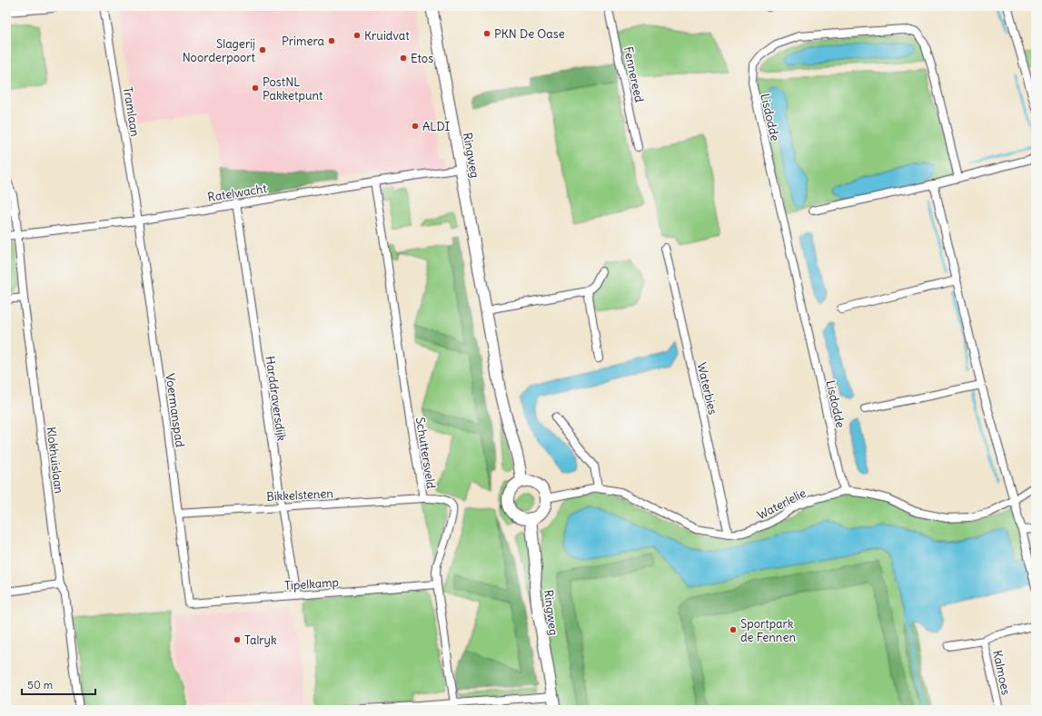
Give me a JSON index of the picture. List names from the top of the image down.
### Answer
{
  "streets": {
    "main road": ["Ringweg"],
    "street": [
      "Fennereed",
      "Tramlaan",
      "Lisdodde",
      "Ratelwacht",
      "Waterbies",
      "Harddraversdijk",
      "Voermanspad",
      "Schuttersveld",
      "Klokhuislaan",
      "Bikkelstenen",
      "Waterlelie",
      "Tipelkamp",
      "Kalmoes"
    ]
  },
  "crossings": [
    ["Tramlaan", "Ratelwacht"],
    ["Tramlaan", "Voermanspad"],
    ["Lisdodde", "Waterlelie"],
    ["Ringweg", "Ratelwacht"],
    ["Ringweg", "Waterlelie"],
    ["Ratelwacht", "Harddraversdijk"],
    ["Ratelwacht", "Voermanspad"],
    ["Ratelwacht", "Schuttersveld"],
    ["Ratelwacht", "Klokhuislaan"],
    ["Waterbies", "Waterlelie"],
    ["Harddraversdijk", "Bikkelstenen"],
    ["Harddraversdijk", "Tipelkamp"],
    ["Voermanspad", "Bikkelstenen"],
    ["Voermanspad", "Tipelkamp"],
    ["Schuttersveld", "Bikkelstenen"],
    ["Schuttersveld", "Tipelkamp"]
  ],
  "places": [
    "PKN De Oase",
    "Kruidvat",
    "Primera",
    "Slagerij Noorderpoort",
    "Etos",
    "PostNL Pakketpunt",
    "ALDI",
    "Sportpark de Fennen",
    "Talryk"
  ],
  "scale_bar": "50 m"
}
